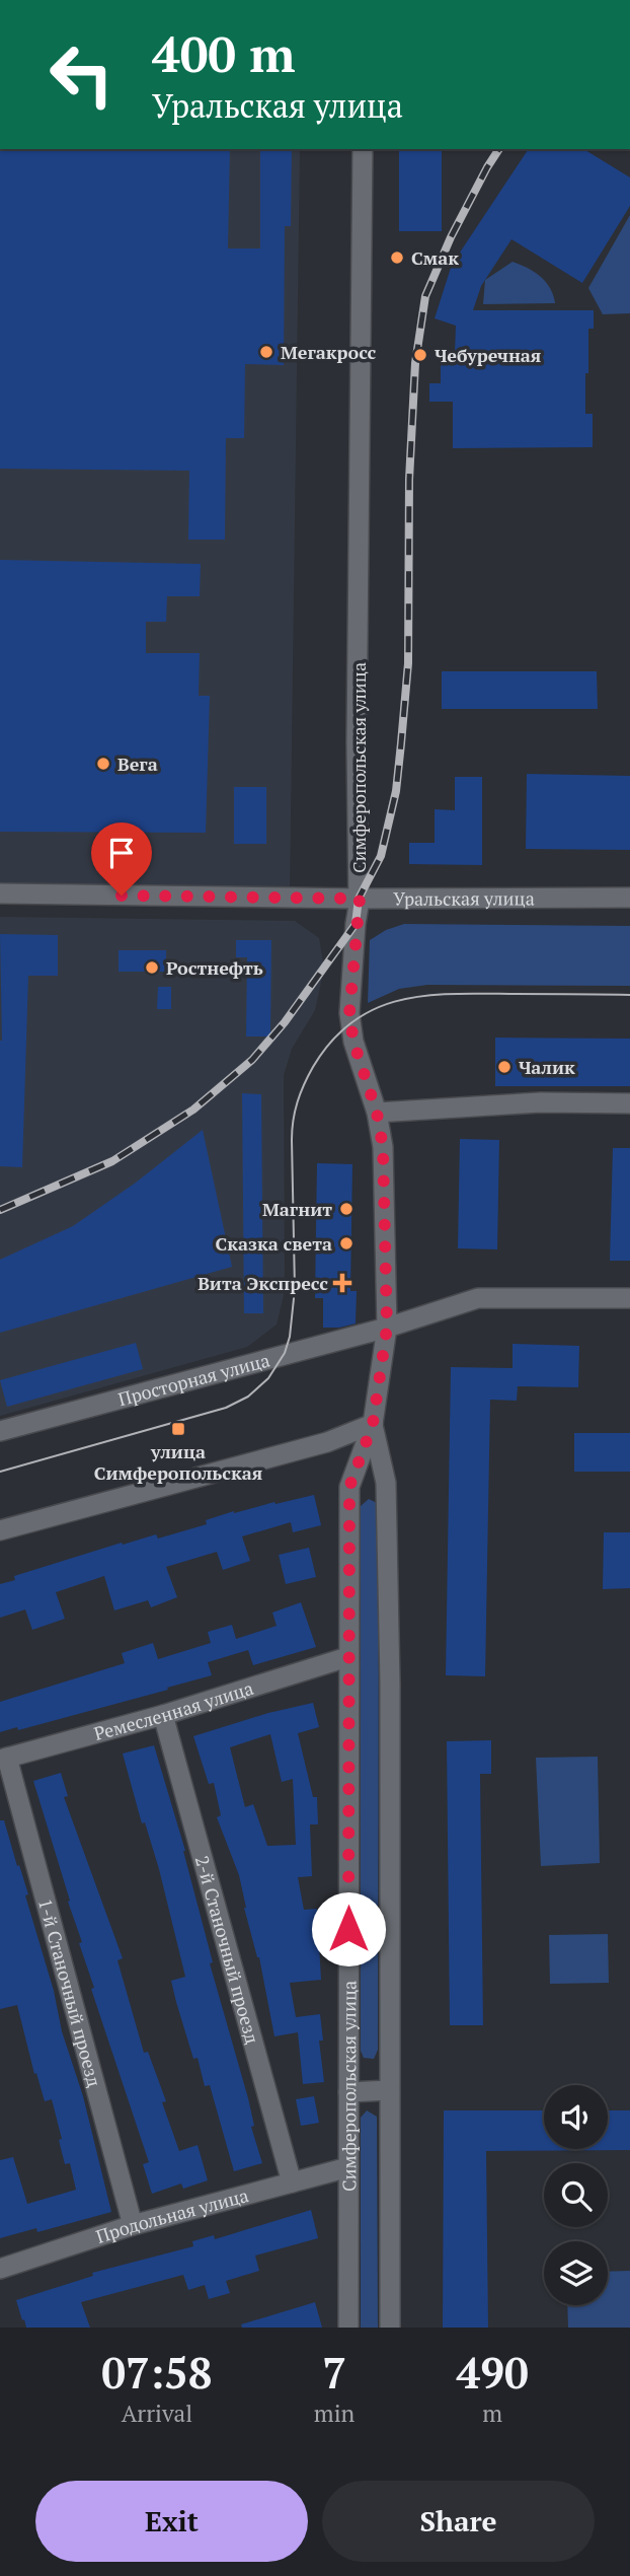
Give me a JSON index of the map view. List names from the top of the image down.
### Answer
{
  "streets": {
    "street": [
      "Симферопольская улица",
      "Уральская улица",
      "Просторная улица",
      "Ремесленная улица",
      "2-й Станочный проезд",
      "1-й Станочный проезд",
      "Продольная улица"
    ]
  },
  "crossings": [
    ["Симферопольская улица", "Уральская улица"],
    ["Симферопольская улица", "Просторная улица"],
    ["Симферопольская улица", "Ремесленная улица"],
    ["Симферопольская улица", "Продольная улица"],
    ["Ремесленная улица", "2-й Станочный проезд"],
    ["Ремесленная улица", "1-й Станочный проезд"],
    ["2-й Станочный проезд", "Продольная улица"],
    ["1-й Станочный проезд", "Продольная улица"]
  ],
  "places": {
    "other": [
      "Смак",
      "Мегакросс",
      "Чебуречная",
      "Вега",
      "Ростнефть",
      "Чалик",
      "Магнит",
      "Сказка света"
    ],
    "health": ["Вита Экспресс"],
    "transit": ["улица Симферопольская"]
  },
  "page": {
    "turn": ["400 m", "Уральская улица"],
    "eta": [
      "07:58",
      "Arrival",
      "7",
      "min",
      "490",
      "m"
    ],
    "buttons": ["Exit", "Share"]
  }
}
